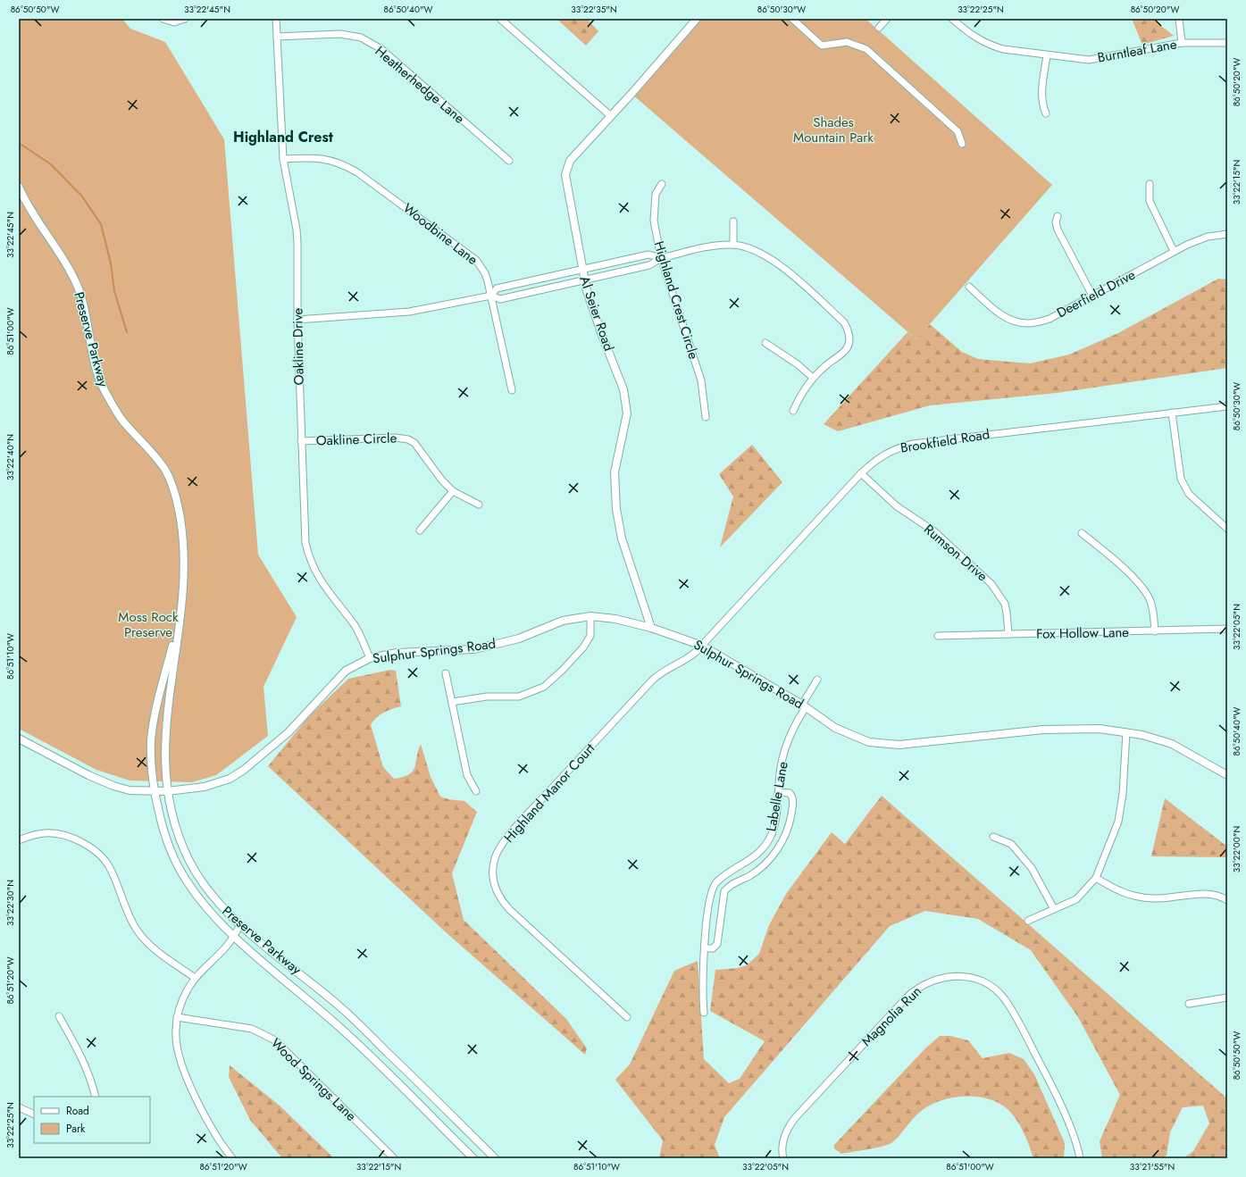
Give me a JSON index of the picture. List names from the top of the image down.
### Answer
{
  "streets": {
    "street": [
      "Burntleaf Lane",
      "Heatherhedge Lane",
      "Woodbine Lane",
      "Deerfield Drive",
      "Highland Crest Circle",
      "Al Seier Road",
      "Preserve Parkway",
      "Oakline Drive",
      "Oakline Circle",
      "Brookfield Road",
      "Rumson Drive",
      "Fox Hollow Lane",
      "Sulphur Springs Road",
      "Highland Manor Court",
      "Labelle Lane",
      "Magnolia Run",
      "Wood Springs Lane"
    ]
  },
  "crossings": [
    ["Heatherhedge Lane", "Oakline Drive"],
    ["Woodbine Lane", "Oakline Drive"],
    ["Al Seier Road", "Sulphur Springs Road"],
    ["Preserve Parkway", "Sulphur Springs Road"],
    ["Oakline Drive", "Oakline Circle"],
    ["Oakline Drive", "Sulphur Springs Road"],
    ["Brookfield Road", "Rumson Drive"],
    ["Brookfield Road", "Sulphur Springs Road"],
    ["Brookfield Road", "Highland Manor Court"],
    ["Rumson Drive", "Fox Hollow Lane"],
    ["Sulphur Springs Road", "Highland Manor Court"],
    ["Sulphur Springs Road", "Labelle Lane"]
  ],
  "districts": ["Highland Crest"],
  "parks": ["Shades Mountain Park", "Moss Rock Preserve"],
  "legend": ["Road", "Park"],
  "coordinates": [
    "86°50'50\"W",
    "33°22'45\"N",
    "86°50'40\"W",
    "33°22'35\"N",
    "86°50'30\"W",
    "33°22'25\"N",
    "86°50'20\"W",
    "33°22'15\"N",
    "86°51'00\"W",
    "33°22'40\"N",
    "33°22'05\"N",
    "86°51'10\"W",
    "33°22'00\"N",
    "33°22'30\"N",
    "86°51'20\"W",
    "33°21'55\"N"
  ]
}
